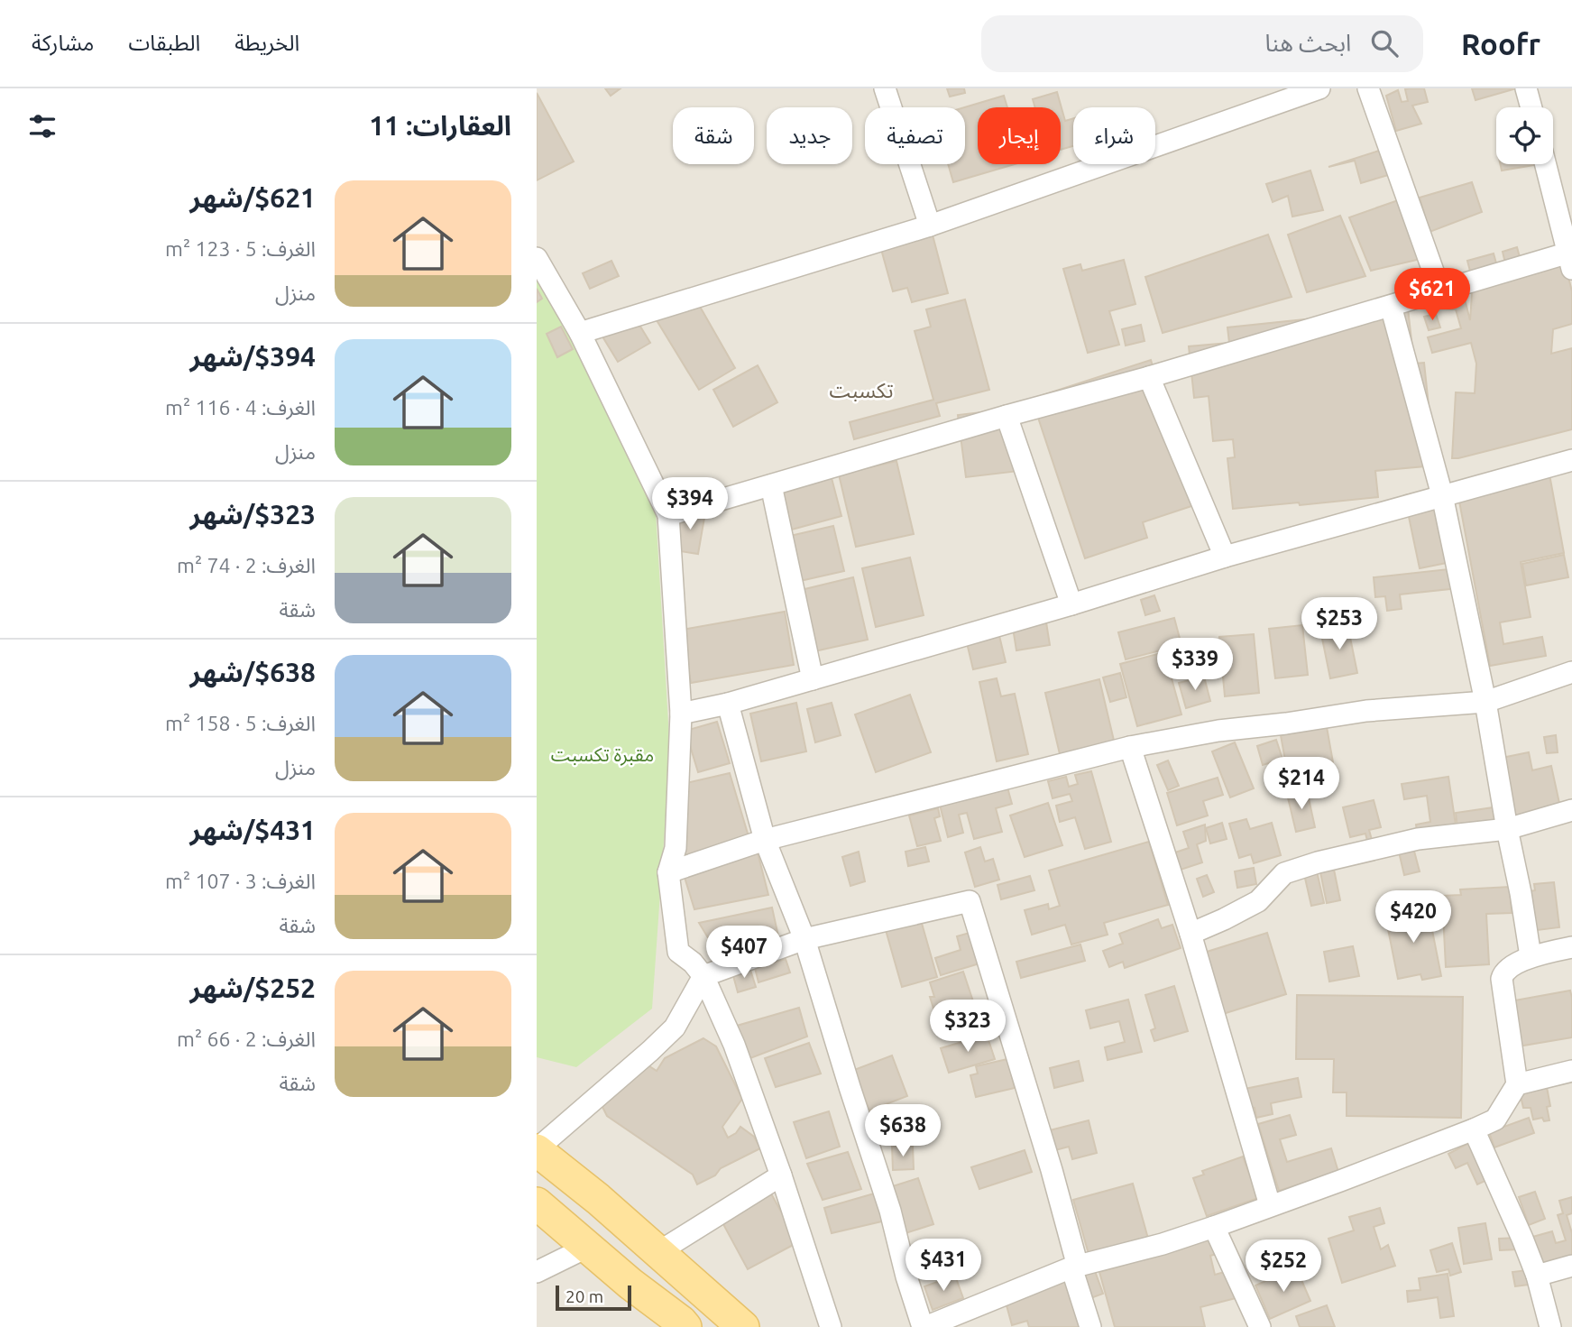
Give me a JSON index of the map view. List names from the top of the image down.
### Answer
{
  "districts": ["تكسبت"],
  "parks": ["مقبرة تكسبت"],
  "scale_bar": "20 m",
  "page": {
    "header": "Roofr",
    "search": "ابحث هنا",
    "nav": ["الخريطة", "الطبقات", "مشاركة"],
    "heading": "العقارات: 11",
    "chip": [
      "شراء",
      "إيجار",
      "تصفية",
      "جديد",
      "شقة"
    ],
    "list": [
      {
        "name": "$621/شهر",
        "note": "الغرف: 5 · 123 m² · منزل"
      },
      {
        "name": "$394/شهر",
        "note": "الغرف: 4 · 116 m² · منزل"
      },
      {
        "name": "$323/شهر",
        "note": "الغرف: 2 · 74 m² · شقة"
      },
      {
        "name": "$638/شهر",
        "note": "الغرف: 5 · 158 m² · منزل"
      },
      {
        "name": "$431/شهر",
        "note": "الغرف: 3 · 107 m² · شقة"
      },
      {
        "name": "$252/شهر",
        "note": "الغرف: 2 · 66 m² · شقة"
      }
    ],
    "price": [
      "$621",
      "$394",
      "$253",
      "$339",
      "$214",
      "$420",
      "$407",
      "$323",
      "$638",
      "$431",
      "$252"
    ],
    "scale": "20 m"
  }
}
